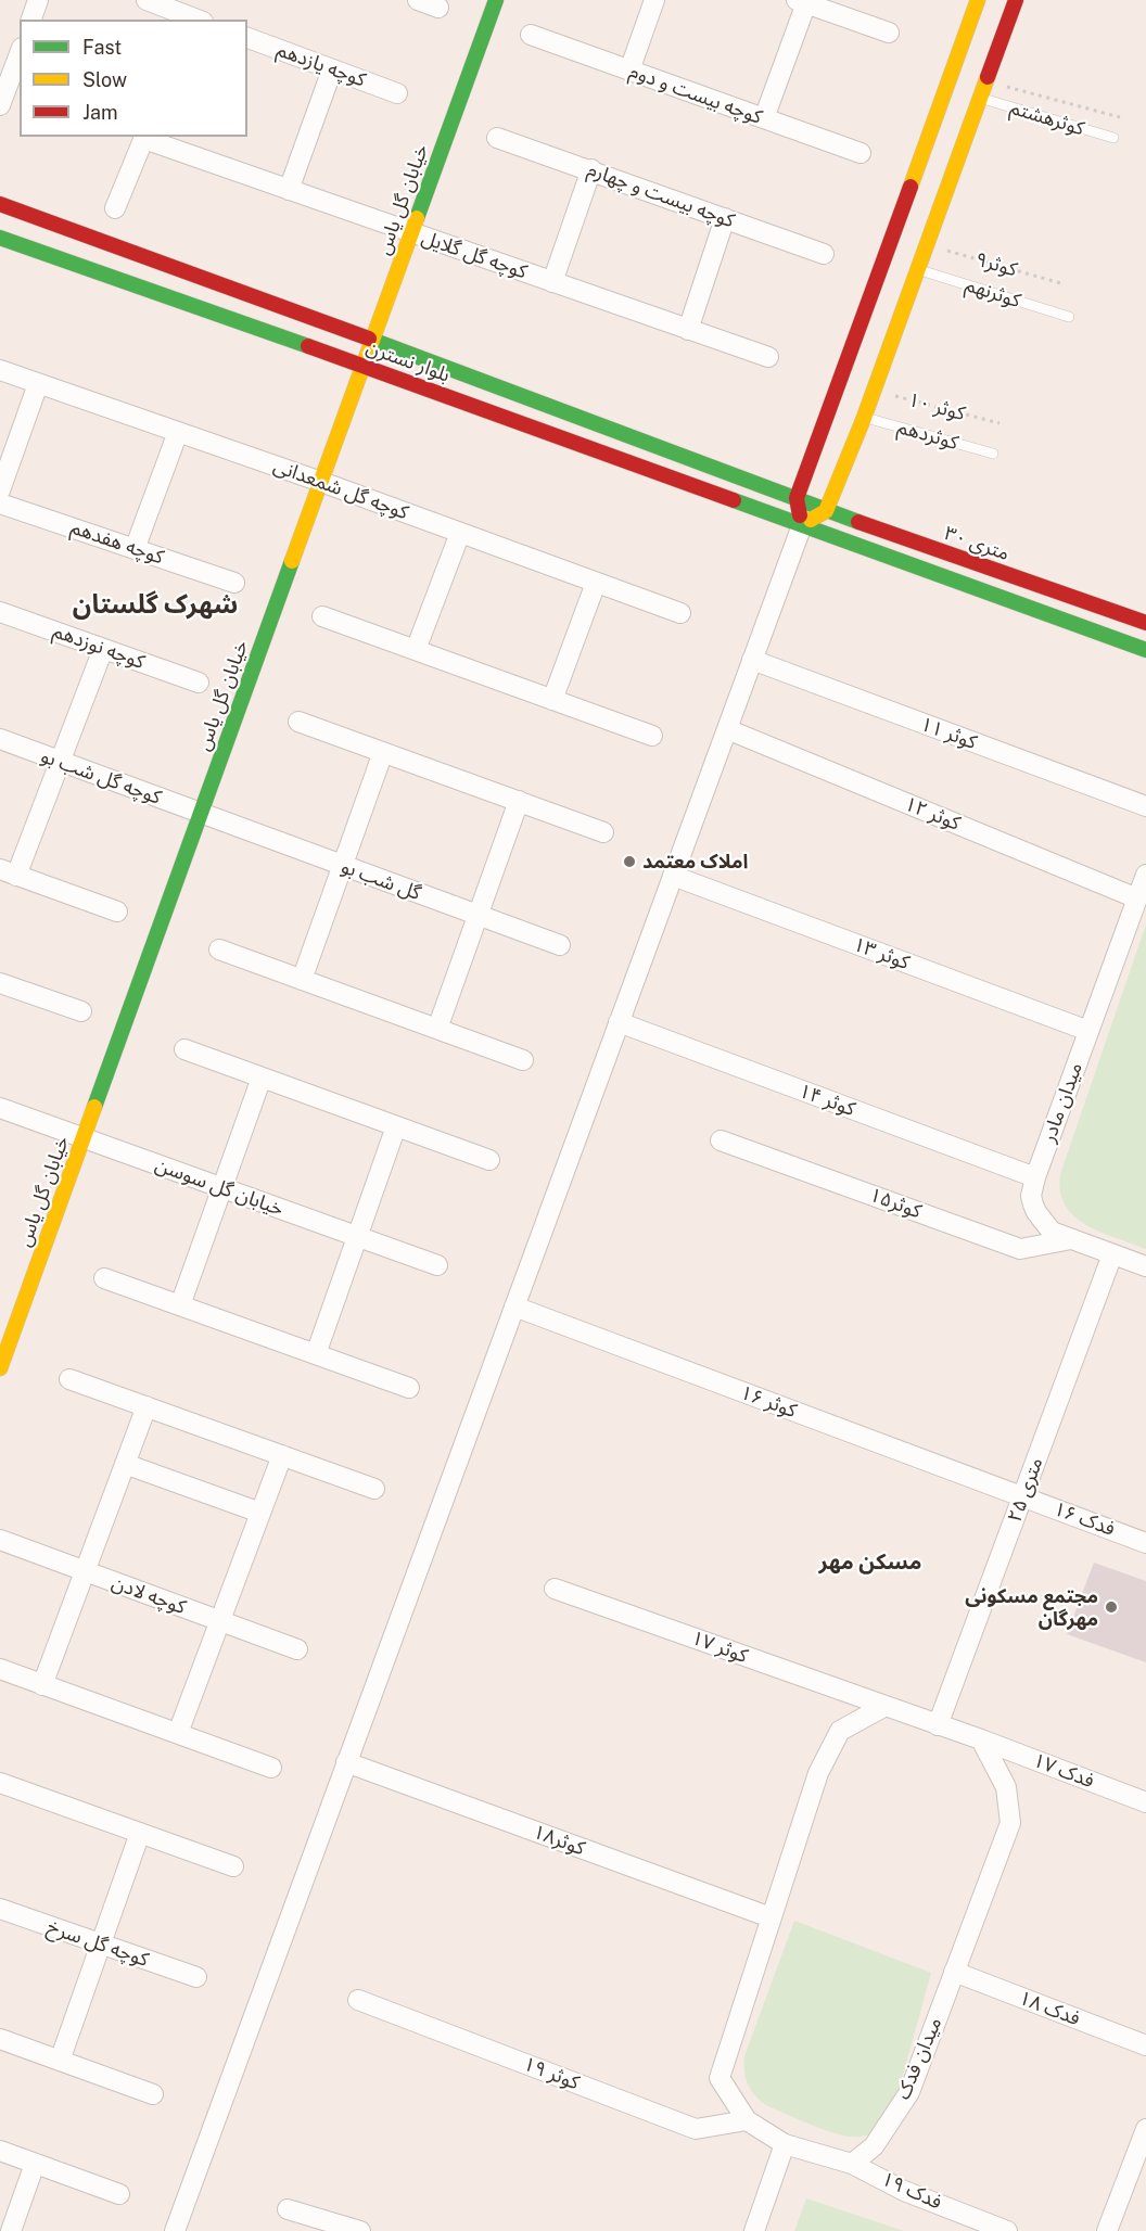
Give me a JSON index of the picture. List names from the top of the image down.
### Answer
{
  "streets": {
    "street": [
      "کوچه یازدهم",
      "کوچه بیست و دوم",
      "کوچه بیست و چهارم",
      "خیابان گل یاس",
      "کوچه گل گلایل",
      "بلوار نسترن",
      "کوچه گل شمعدانی",
      "کوچه هفدهم",
      "۳۰ متری",
      "کوچه نوزدهم",
      "کوثر ۱۱",
      "کوچه گل شب بو",
      "کوثر ۱۲",
      "گل شب بو",
      "کوثر ۱۳",
      "کوثر ۱۴",
      "میدان مادر",
      "خیابان گل سوسن",
      "کوثر۱۵",
      "کوثر ۱۶",
      "۲۵ متری",
      "فدک ۱۶",
      "کوچه لادن",
      "کوثر ۱۷",
      "فدک ۱۷",
      "کوثر۱۸",
      "کوچه گل سرخ",
      "فدک ۱۸",
      "میدان فدک",
      "کوثر ۱۹",
      "فدک ۱۹"
    ],
    "lane": ["کوثرهشتم", "کوثرنهم", "کوثردهم"],
    "path": ["کوثر۹", "کوثر ۱۰"]
  },
  "crossings": [
    ["خیابان گل یاس", "کوچه گل گلایل"],
    ["خیابان گل یاس", "بلوار نسترن"],
    ["خیابان گل یاس", "کوچه گل شمعدانی"],
    ["خیابان گل یاس", "کوچه گل شب بو"],
    ["خیابان گل یاس", "گل شب بو"],
    ["خیابان گل یاس", "خیابان گل سوسن"],
    ["بلوار نسترن", "۳۰ متری"],
    ["کوچه گل شب بو", "گل شب بو"],
    ["کوثر ۱۲", "میدان مادر"],
    ["کوثر ۱۳", "میدان مادر"],
    ["کوثر ۱۴", "میدان مادر"],
    ["میدان مادر", "کوثر۱۵"],
    ["میدان مادر", "۲۵ متری"],
    ["کوثر ۱۶", "۲۵ متری"],
    ["کوثر ۱۶", "فدک ۱۶"],
    ["۲۵ متری", "فدک ۱۶"],
    ["فدک ۱۷", "میدان فدک"],
    ["فدک ۱۸", "میدان فدک"],
    ["میدان فدک", "فدک ۱۹"]
  ],
  "districts": ["شهرک گلستان", "مسکن مهر"],
  "places": ["املاک معتمد", "مجتمع مسکونی مهرگان"],
  "legend": ["Fast", "Slow", "Jam"]
}
